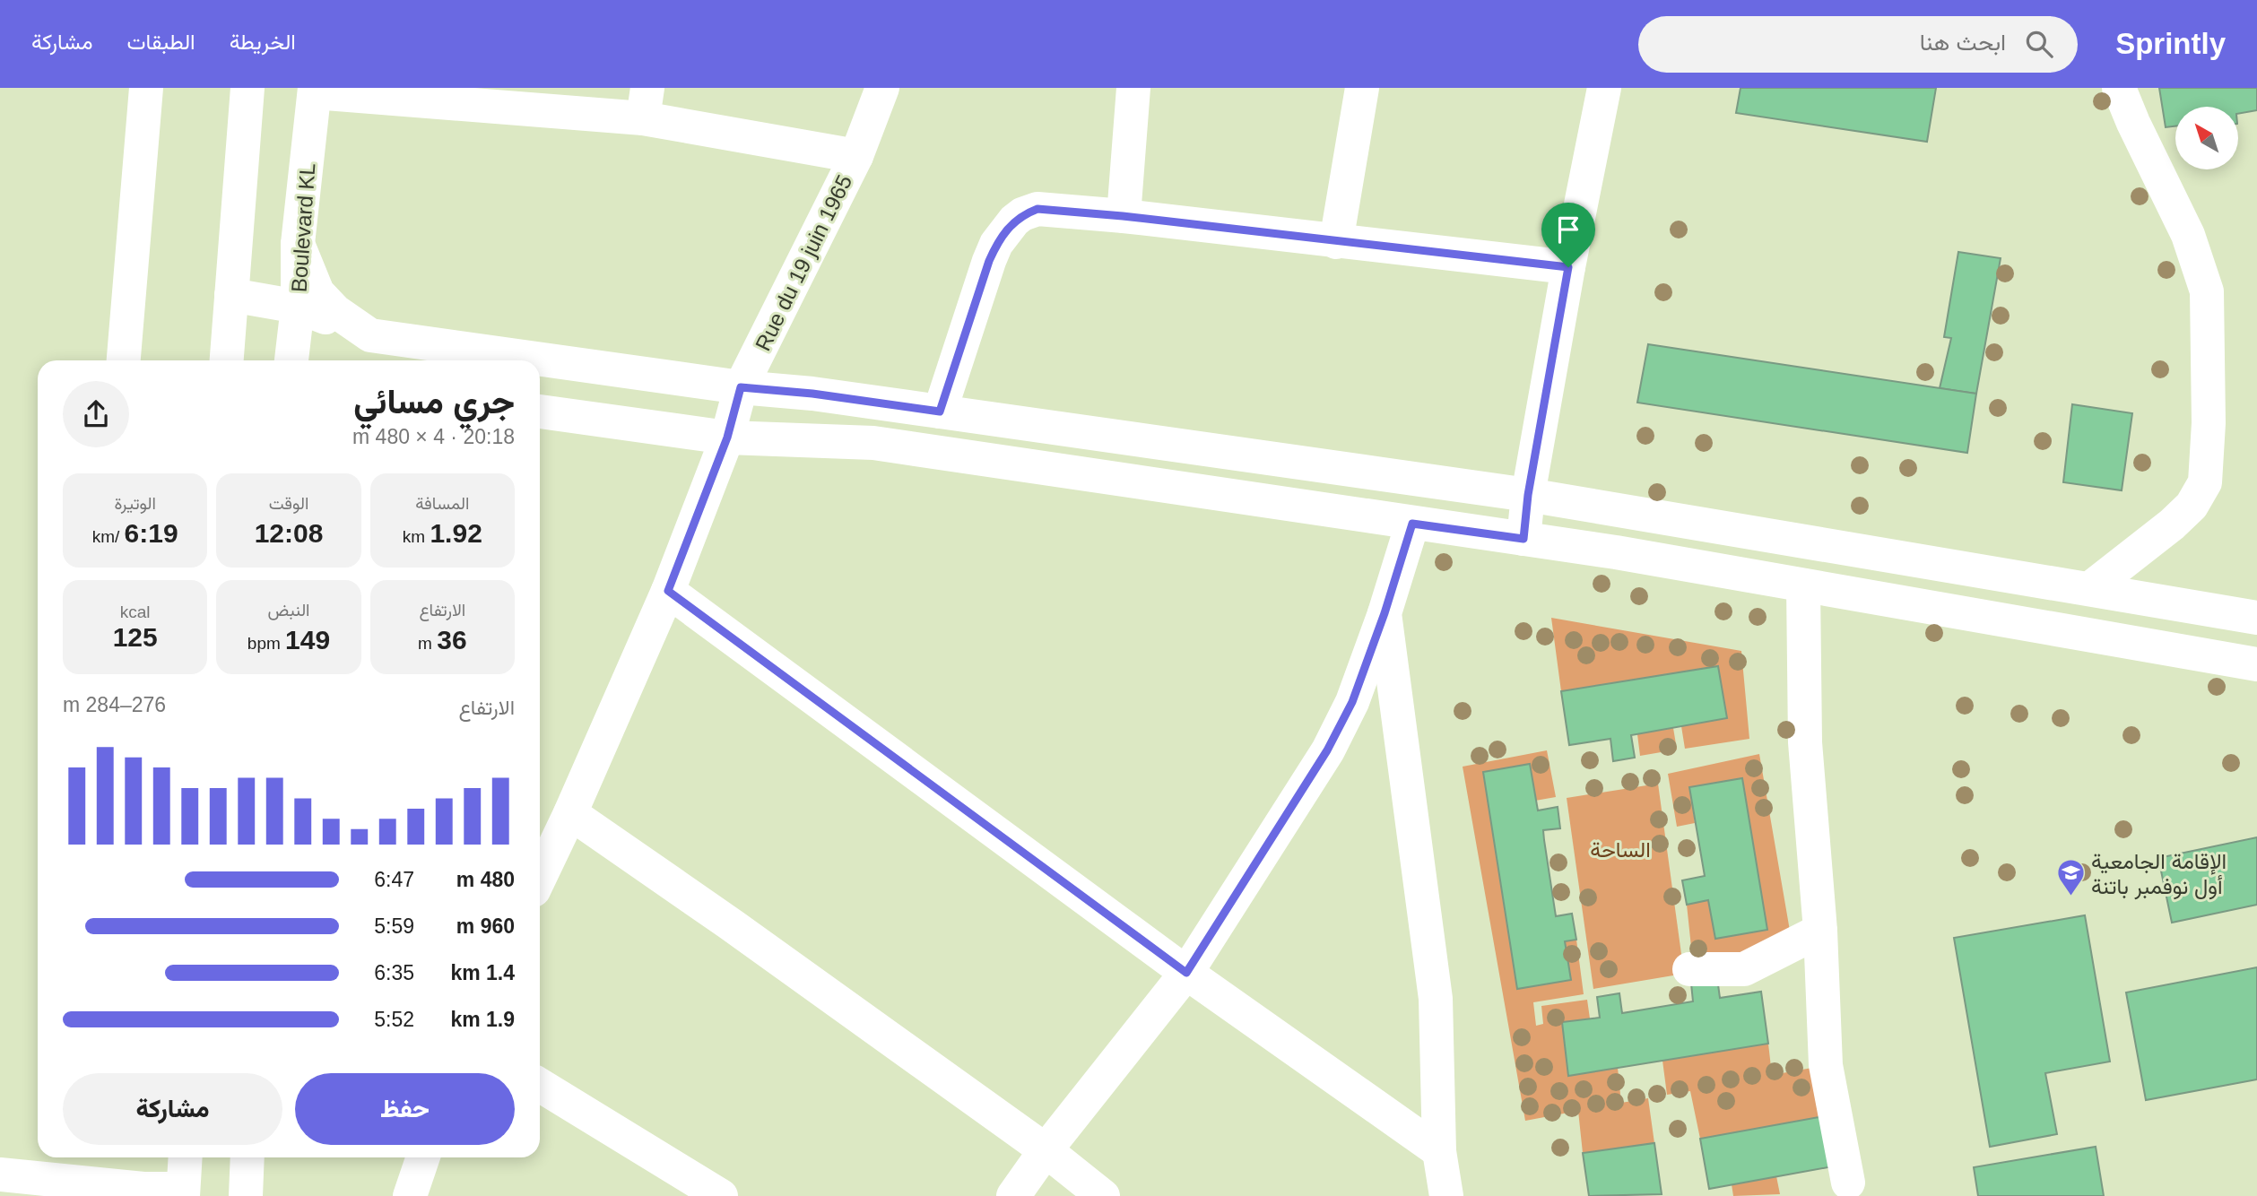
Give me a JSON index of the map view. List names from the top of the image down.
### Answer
{
  "streets": {
    "street": ["Boulevard KL", "Rue du 19 juin 1965"]
  },
  "parks": ["الساحة"],
  "places": {
    "school or university": ["الإقامة الجامعية أول نوفمبر باتنة"]
  },
  "north": "top left",
  "page": {
    "header": "Sprintly",
    "search": "ابحث هنا",
    "nav": ["الخريطة", "الطبقات", "مشاركة"],
    "heading": ["جري مسائي", "20:18 · 4 × 480 m"],
    "stats": [
      ["المسافة", "1.92 km"],
      ["الوقت", "12:08"],
      ["الوتيرة", "6:19 /km"],
      ["الارتفاع", "36 m"],
      ["النبض", "149 bpm"],
      ["kcal", "125"]
    ],
    "chart": ["الارتفاع", "276–284 m"],
    "list": [
      {
        "name": "480 m",
        "note": "6:47"
      },
      {
        "name": "960 m",
        "note": "5:59"
      },
      {
        "name": "1.4 km",
        "note": "6:35"
      },
      {
        "name": "1.9 km",
        "note": "5:52"
      }
    ],
    "buttons": ["حفظ", "مشاركة"]
  }
}
